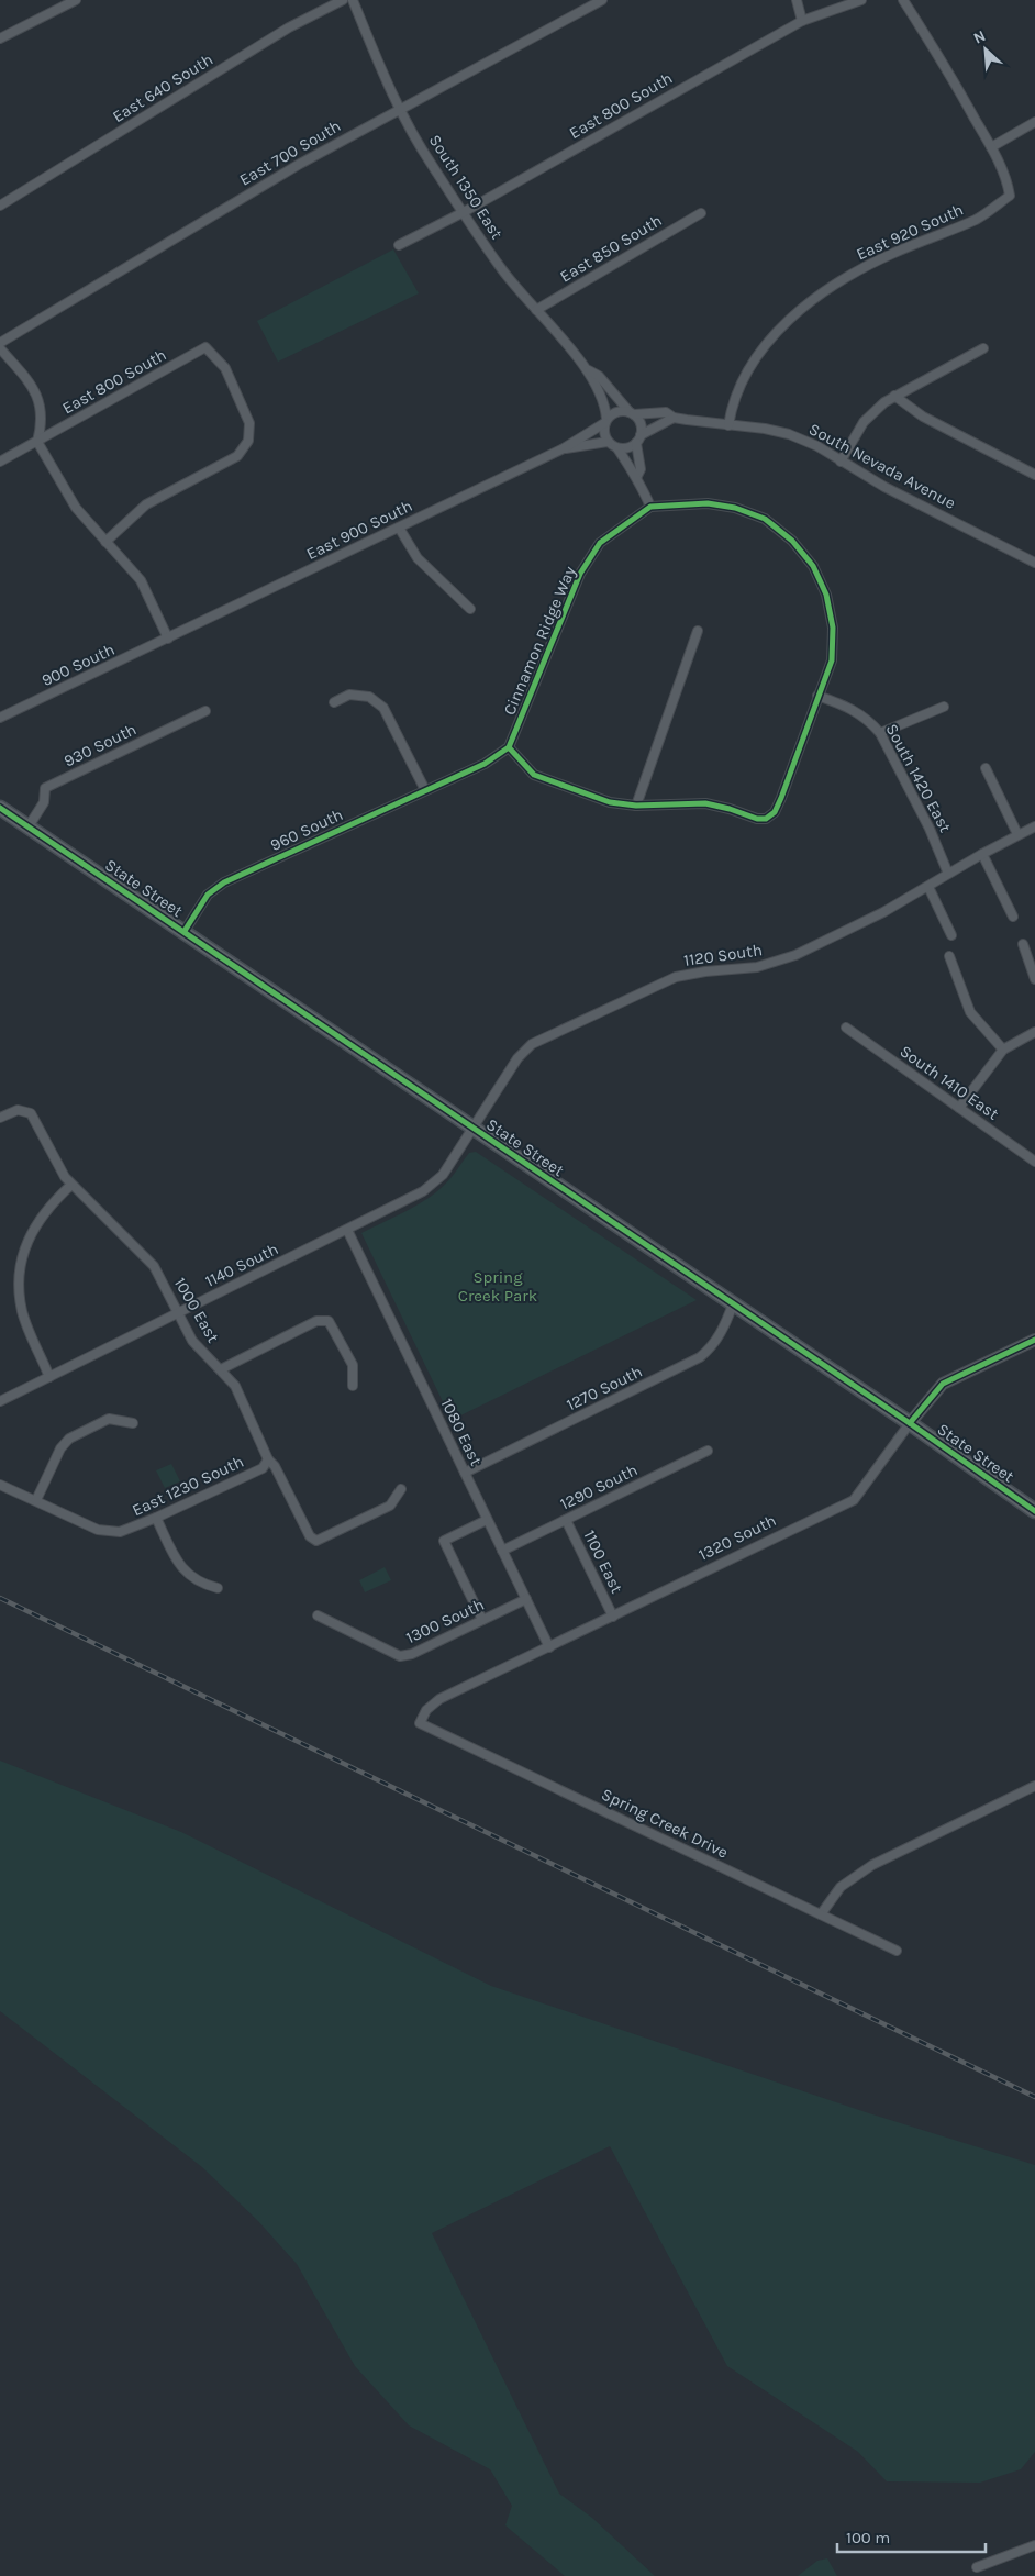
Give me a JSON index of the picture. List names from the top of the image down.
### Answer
{
  "streets": {
    "main road": ["State Street"],
    "street": [
      "East 640 South",
      "East 800 South",
      "East 700 South",
      "South 1350 East",
      "East 920 South",
      "East 850 South",
      "South Nevada Avenue",
      "East 900 South",
      "Cinnamon Ridge Way",
      "900 South",
      "930 South",
      "South 1420 East",
      "960 South",
      "1120 South",
      "South 1410 East",
      "1140 South",
      "1000 East",
      "1270 South",
      "1080 East",
      "East 1230 South",
      "1290 South",
      "1320 South",
      "1100 East",
      "1300 South",
      "Spring Creek Drive"
    ]
  },
  "crossings": [
    ["East 800 South", "South 1350 East"],
    ["East 700 South", "South 1350 East"],
    ["South 1350 East", "East 850 South"],
    ["South 1350 East", "South Nevada Avenue"],
    ["South 1350 East", "East 900 South"],
    ["East 920 South", "South Nevada Avenue"],
    ["South Nevada Avenue", "East 900 South"],
    ["East 900 South", "900 South"],
    ["Cinnamon Ridge Way", "960 South"],
    ["930 South", "State Street"],
    ["South 1420 East", "1120 South"],
    ["960 South", "State Street"],
    ["State Street", "1120 South"],
    ["State Street", "1140 South"],
    ["State Street", "1270 South"],
    ["State Street", "1320 South"],
    ["1120 South", "1140 South"],
    ["1140 South", "1000 East"],
    ["1140 South", "1080 East"],
    ["1000 East", "East 1230 South"],
    ["1270 South", "1080 East"],
    ["1080 East", "1290 South"],
    ["1080 East", "1320 South"],
    ["1080 East", "1300 South"],
    ["1290 South", "1100 East"],
    ["1320 South", "1100 East"],
    ["1320 South", "Spring Creek Drive"]
  ],
  "parks": ["Spring Creek Park"],
  "scale_bar": "100 m",
  "north": "top left"
}
